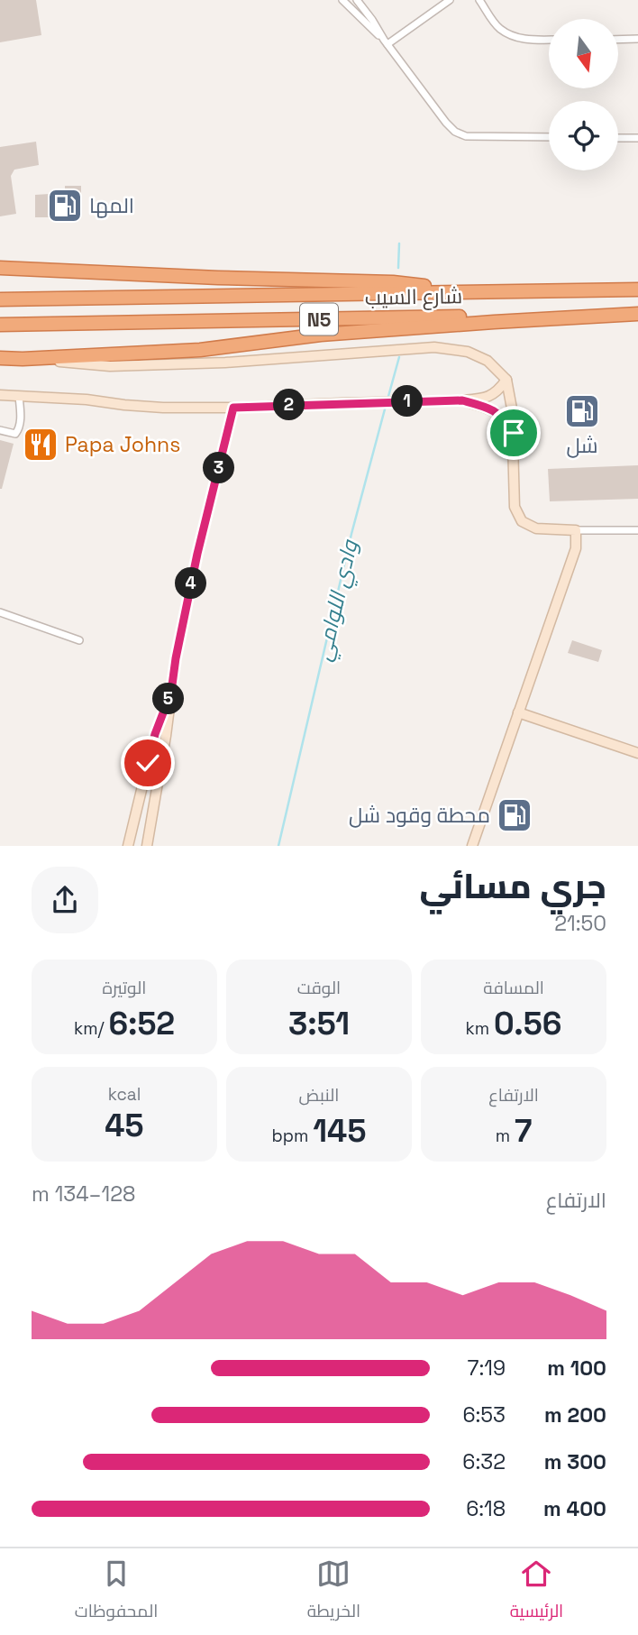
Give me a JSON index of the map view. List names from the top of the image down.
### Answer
{
  "streets": {
    "highway": ["شارع السيب", "N5"]
  },
  "water": ["وادي اللوامي"],
  "places": {
    "fuel station": ["المها", "شل", "محطة وقود شل"],
    "restaurant": ["Papa Johns"]
  },
  "north": "bottom",
  "page": {
    "pins": [
      "1",
      "2",
      "3",
      "4",
      "5"
    ],
    "heading": ["جري مسائي", "21:50"],
    "stats": [
      ["المسافة", "0.56 km"],
      ["الوقت", "3:51"],
      ["الوتيرة", "6:52 /km"],
      ["الارتفاع", "7 m"],
      ["النبض", "145 bpm"],
      ["kcal", "45"]
    ],
    "chart": ["الارتفاع", "128–134 m"],
    "list": [
      {
        "name": "100 m",
        "note": "7:19"
      },
      {
        "name": "200 m",
        "note": "6:53"
      },
      {
        "name": "300 m",
        "note": "6:32"
      },
      {
        "name": "400 m",
        "note": "6:18"
      }
    ],
    "tabs": ["الرئيسية", "الخريطة", "المحفوظات"]
  }
}
